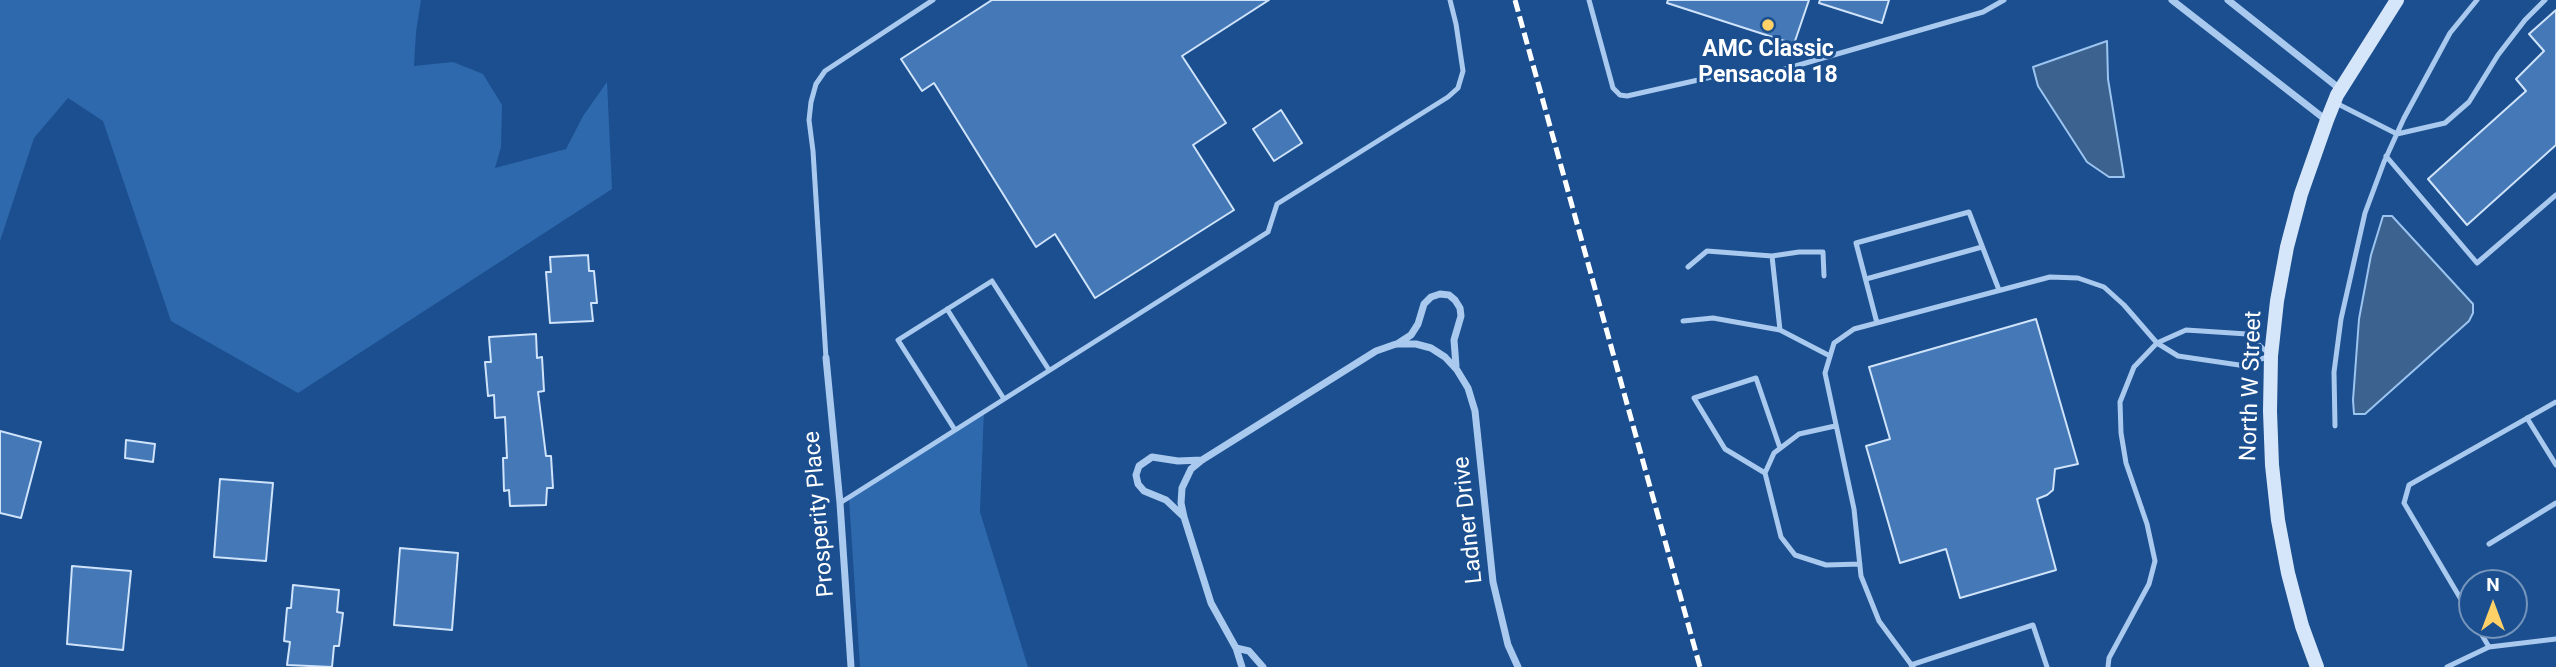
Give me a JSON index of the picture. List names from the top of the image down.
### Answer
{
  "streets": {
    "main road": ["North W Street"],
    "street": ["Prosperity Place", "Ladner Drive"]
  },
  "places": ["AMC Classic Pensacola 18"],
  "north": "top"
}
